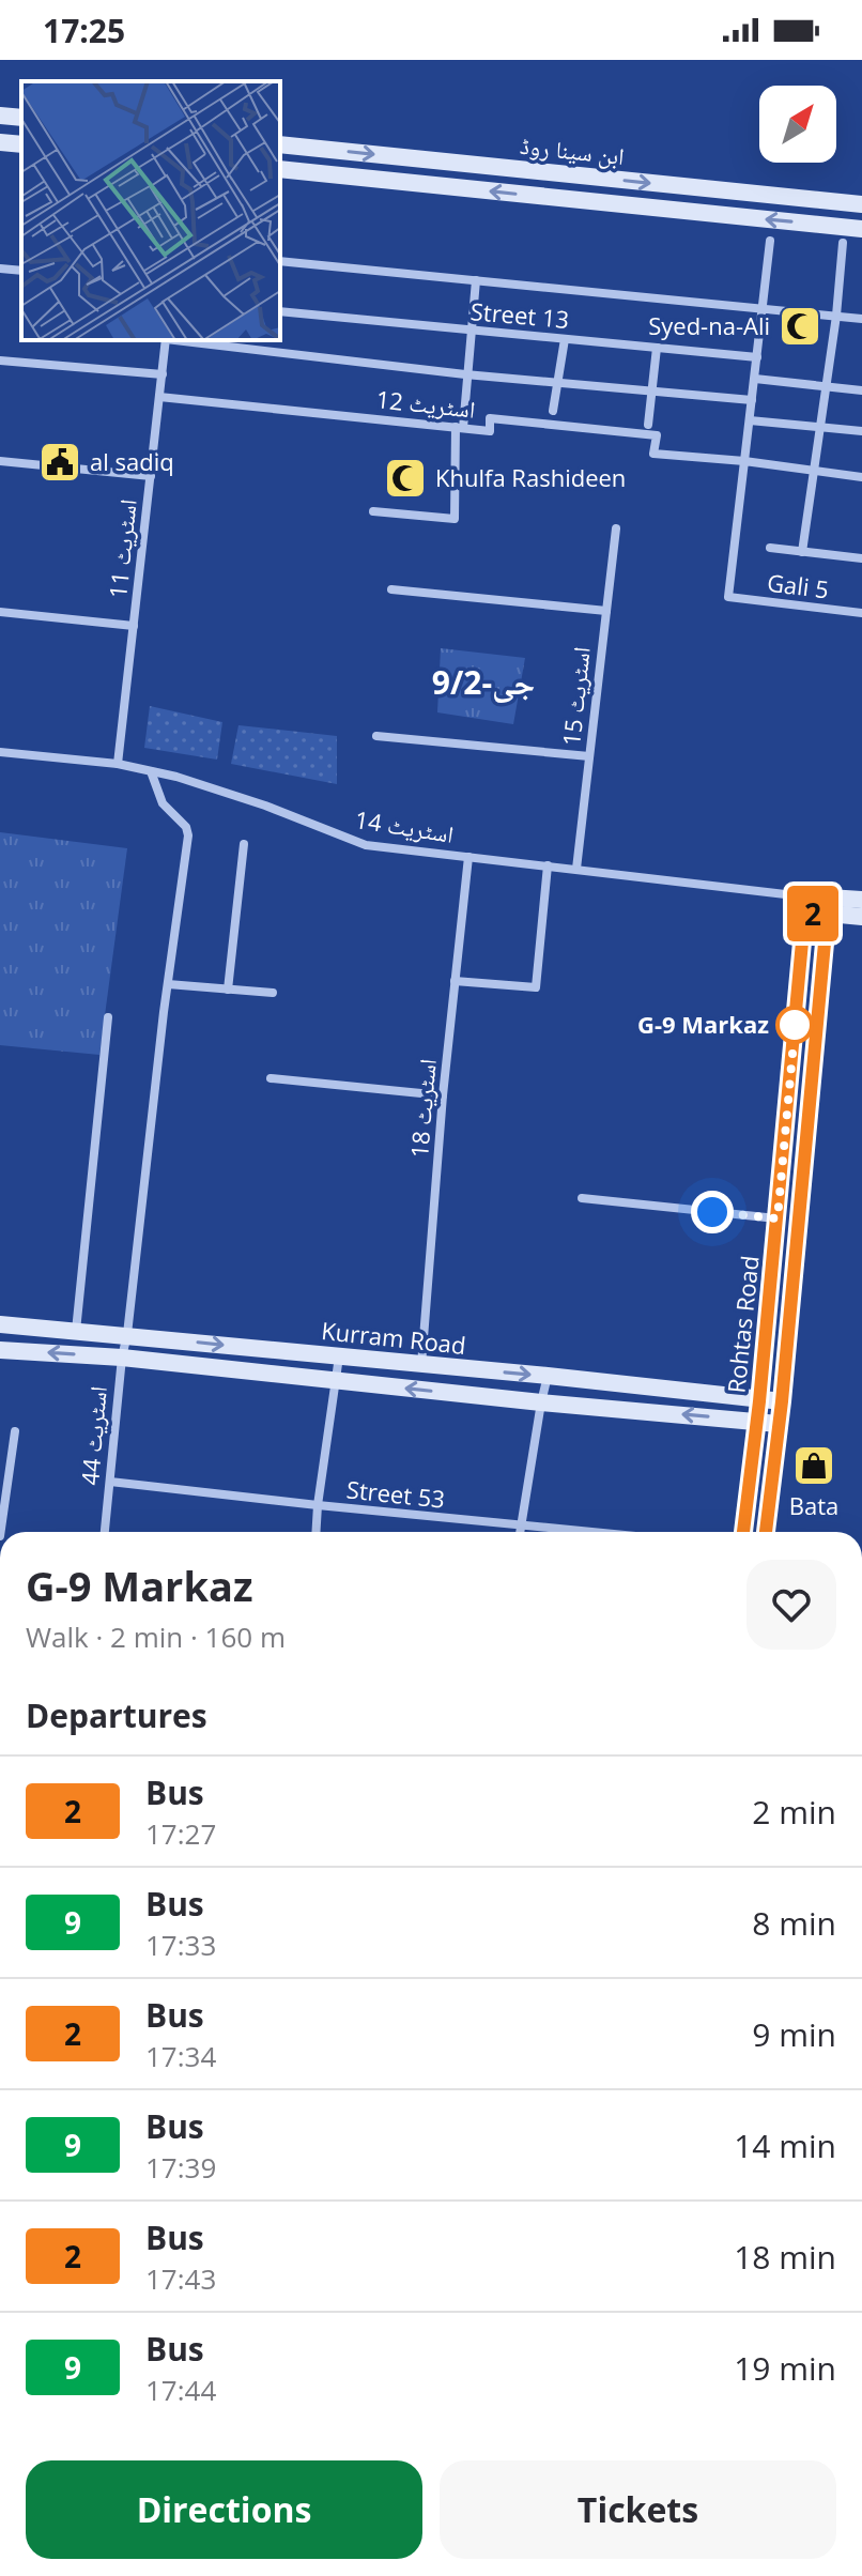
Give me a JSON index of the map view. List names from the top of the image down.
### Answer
{
  "streets": {
    "main road": ["ابن سینا روڈ", "Rohtas Road", "Kurram Road"],
    "street": [
      "Street 13",
      "اسٹریٹ 12",
      "اسٹریٹ 11",
      "Gali 5",
      "اسٹریٹ 15",
      "اسٹریٹ 14",
      "اسٹریٹ 18",
      "اسٹریٹ 44",
      "Street 53"
    ]
  },
  "crossings": [
    ["اسٹریٹ 12", "اسٹریٹ 11"],
    ["اسٹریٹ 12", "Gali 5"],
    ["اسٹریٹ 11", "اسٹریٹ 14"],
    ["اسٹریٹ 15", "اسٹریٹ 14"],
    ["اسٹریٹ 14", "اسٹریٹ 18"],
    ["اسٹریٹ 14", "Rohtas Road"],
    ["اسٹریٹ 14", "اسٹریٹ 44"],
    ["اسٹریٹ 18", "Kurram Road"],
    ["Rohtas Road", "Kurram Road"],
    ["Kurram Road", "اسٹریٹ 44"],
    ["اسٹریٹ 44", "Street 53"]
  ],
  "districts": ["جی-9/2"],
  "places": {
    "mosque": ["Syed-na-Ali", "Khulfa Rashideen"],
    "public building": ["al sadiq"],
    "other": ["G-9 Markaz"],
    "shop": ["Bata"]
  },
  "lines": ["bus line 2"],
  "north": "top right",
  "page": {
    "status": "17:25",
    "on_map": "2",
    "heading": [
      ["G-9 Markaz", "Walk · 2 min · 160 m"],
      "Departures"
    ],
    "list": [
      {
        "mark": "2",
        "name": "Bus",
        "note": "17:27",
        "value": "2 min"
      },
      {
        "mark": "9",
        "name": "Bus",
        "note": "17:33",
        "value": "8 min"
      },
      {
        "mark": "2",
        "name": "Bus",
        "note": "17:34",
        "value": "9 min"
      },
      {
        "mark": "9",
        "name": "Bus",
        "note": "17:39",
        "value": "14 min"
      },
      {
        "mark": "2",
        "name": "Bus",
        "note": "17:43",
        "value": "18 min"
      },
      {
        "mark": "9",
        "name": "Bus",
        "note": "17:44",
        "value": "19 min"
      }
    ],
    "buttons": ["Directions", "Tickets"]
  }
}
